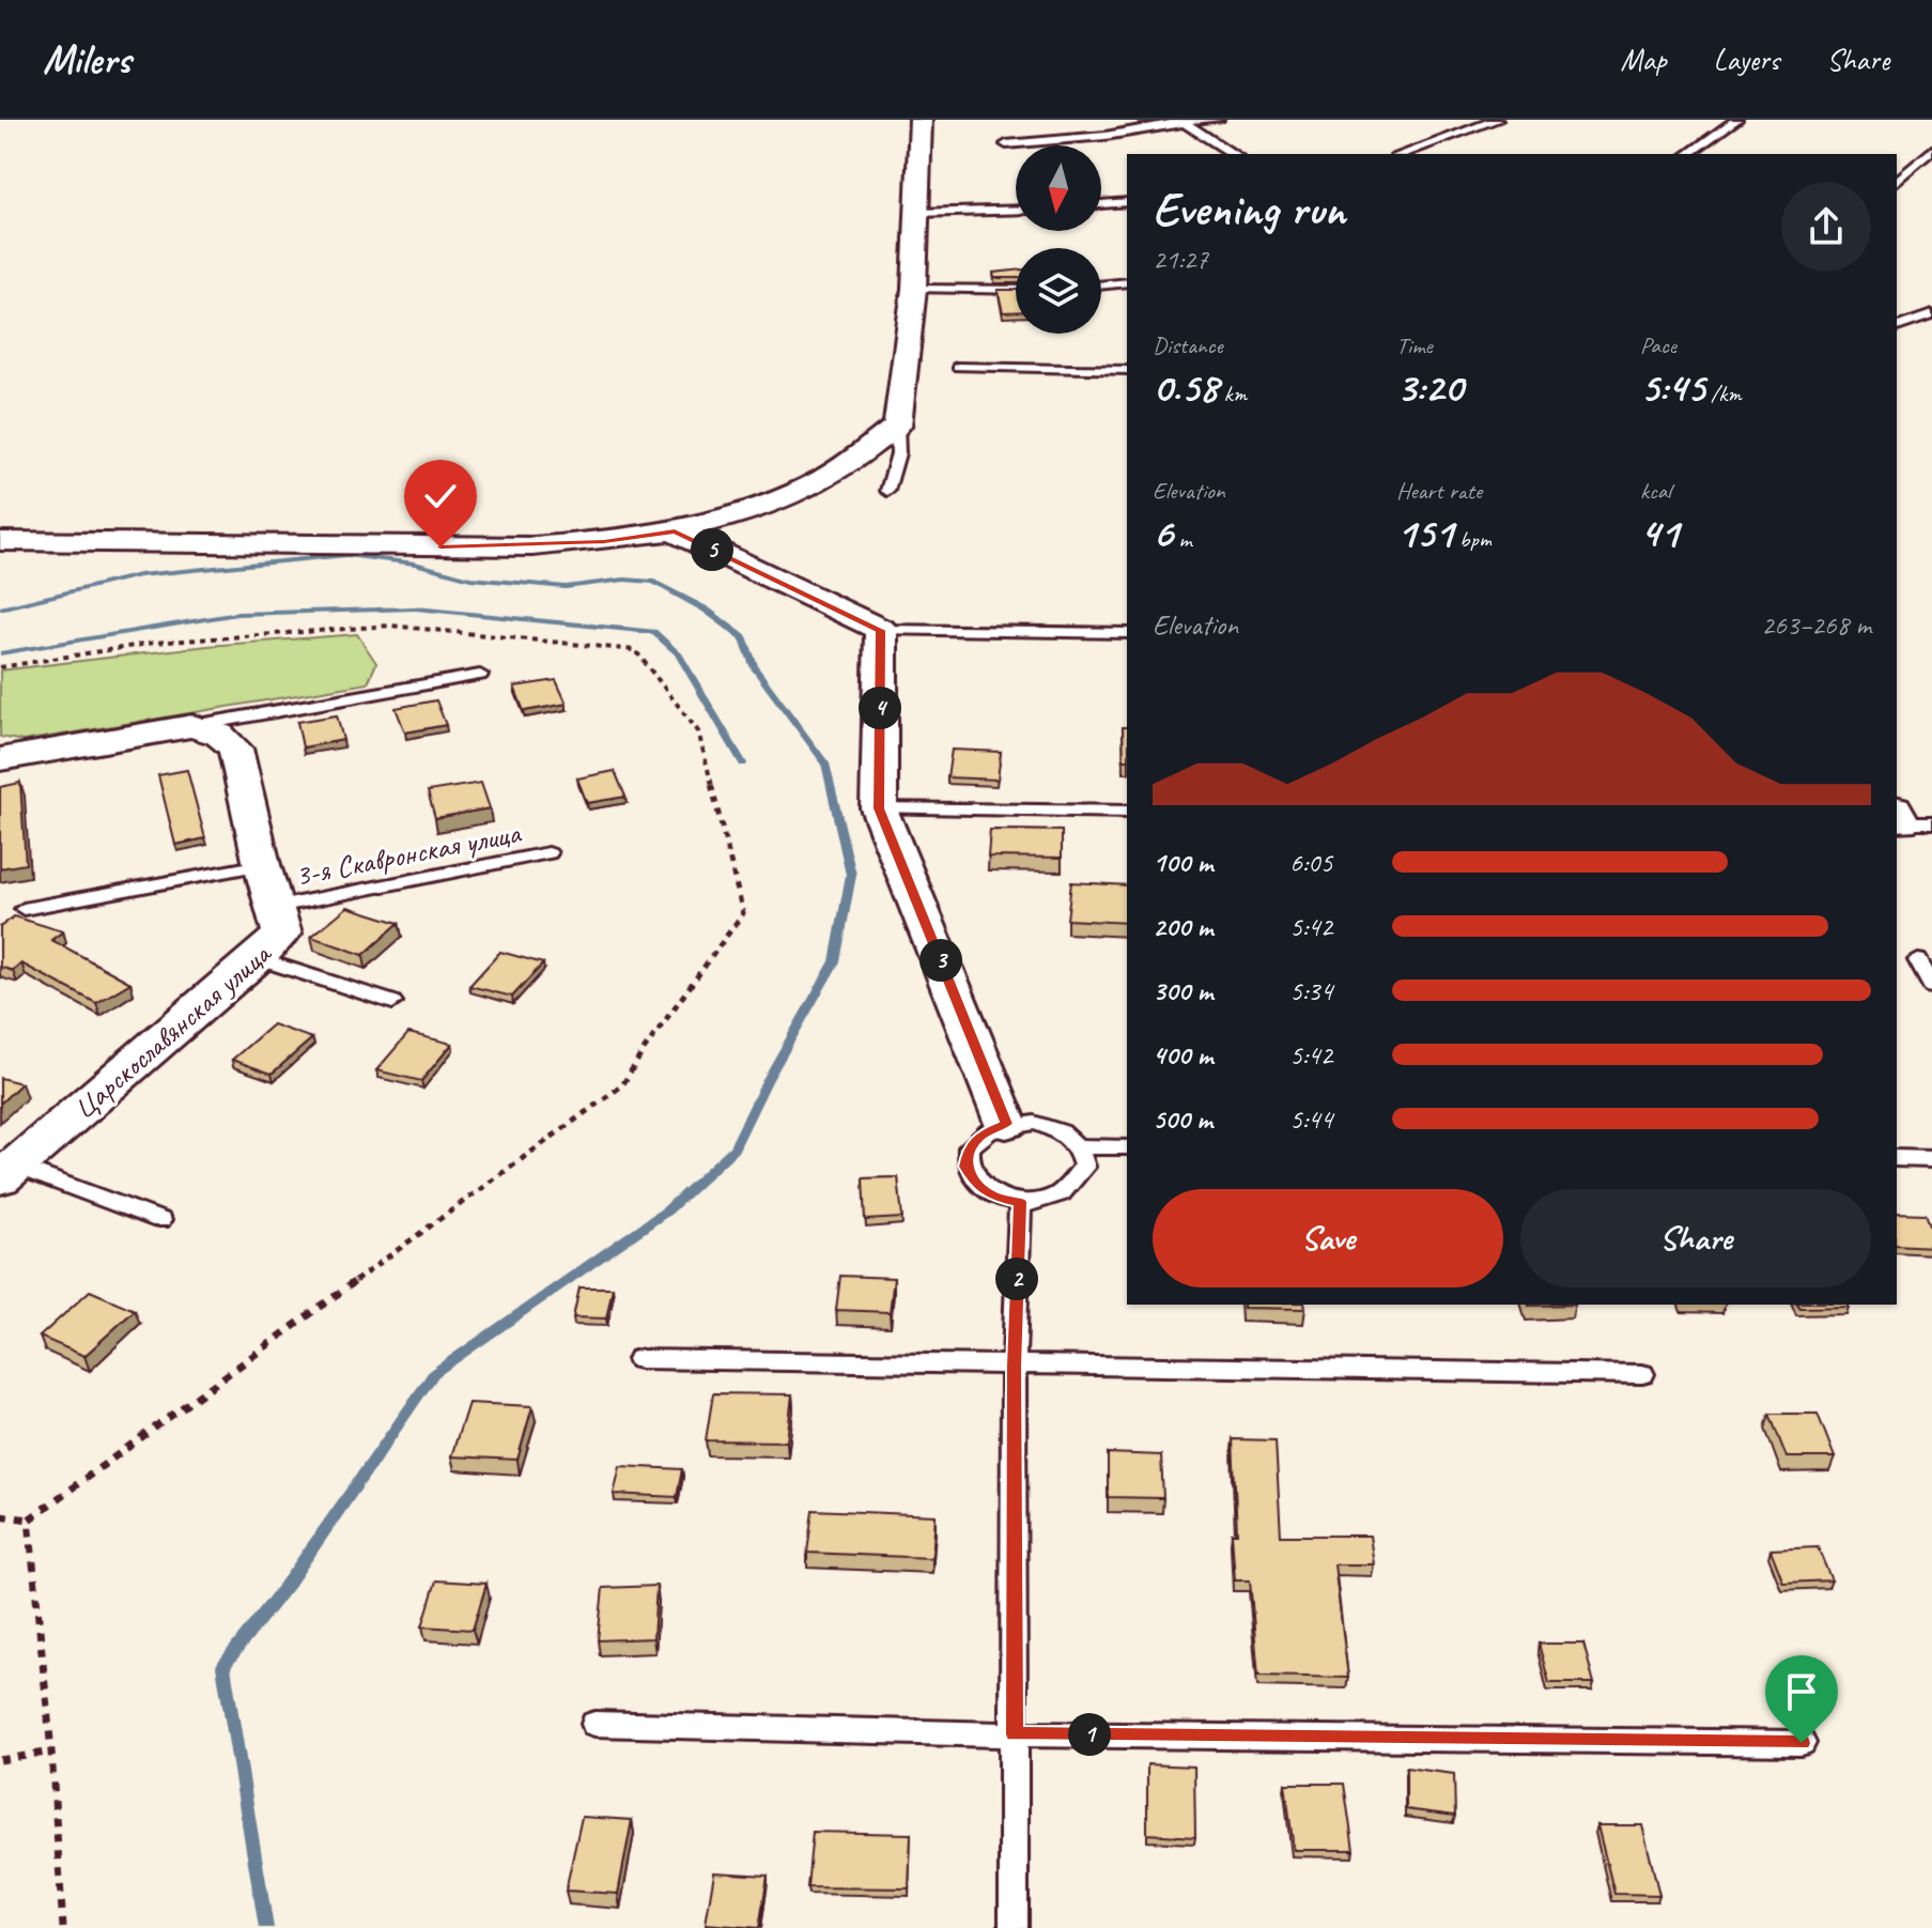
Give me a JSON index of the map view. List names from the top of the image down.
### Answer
{
  "streets": {
    "street": ["Царскославянская улица"],
    "lane": ["3-я Скавронская улица"]
  },
  "crossings": [
    ["3-я Скавронская улица", "Царскославянская улица"]
  ],
  "north": "bottom",
  "page": {
    "header": "Milers",
    "nav": ["Map", "Layers", "Share"],
    "heading": ["Evening run", "21:27"],
    "stats": [
      ["Distance", "0.58 km"],
      ["Time", "3:20"],
      ["Pace", "5:45 /km"],
      ["Elevation", "6 m"],
      ["Heart rate", "151 bpm"],
      ["kcal", "41"]
    ],
    "pins": [
      "5",
      "4",
      "3",
      "2",
      "1"
    ],
    "chart": ["Elevation", "263–268 m"],
    "list": [
      {
        "name": "100 m",
        "note": "6:05"
      },
      {
        "name": "200 m",
        "note": "5:42"
      },
      {
        "name": "300 m",
        "note": "5:34"
      },
      {
        "name": "400 m",
        "note": "5:42"
      },
      {
        "name": "500 m",
        "note": "5:44"
      }
    ],
    "buttons": ["Save", "Share"]
  }
}
